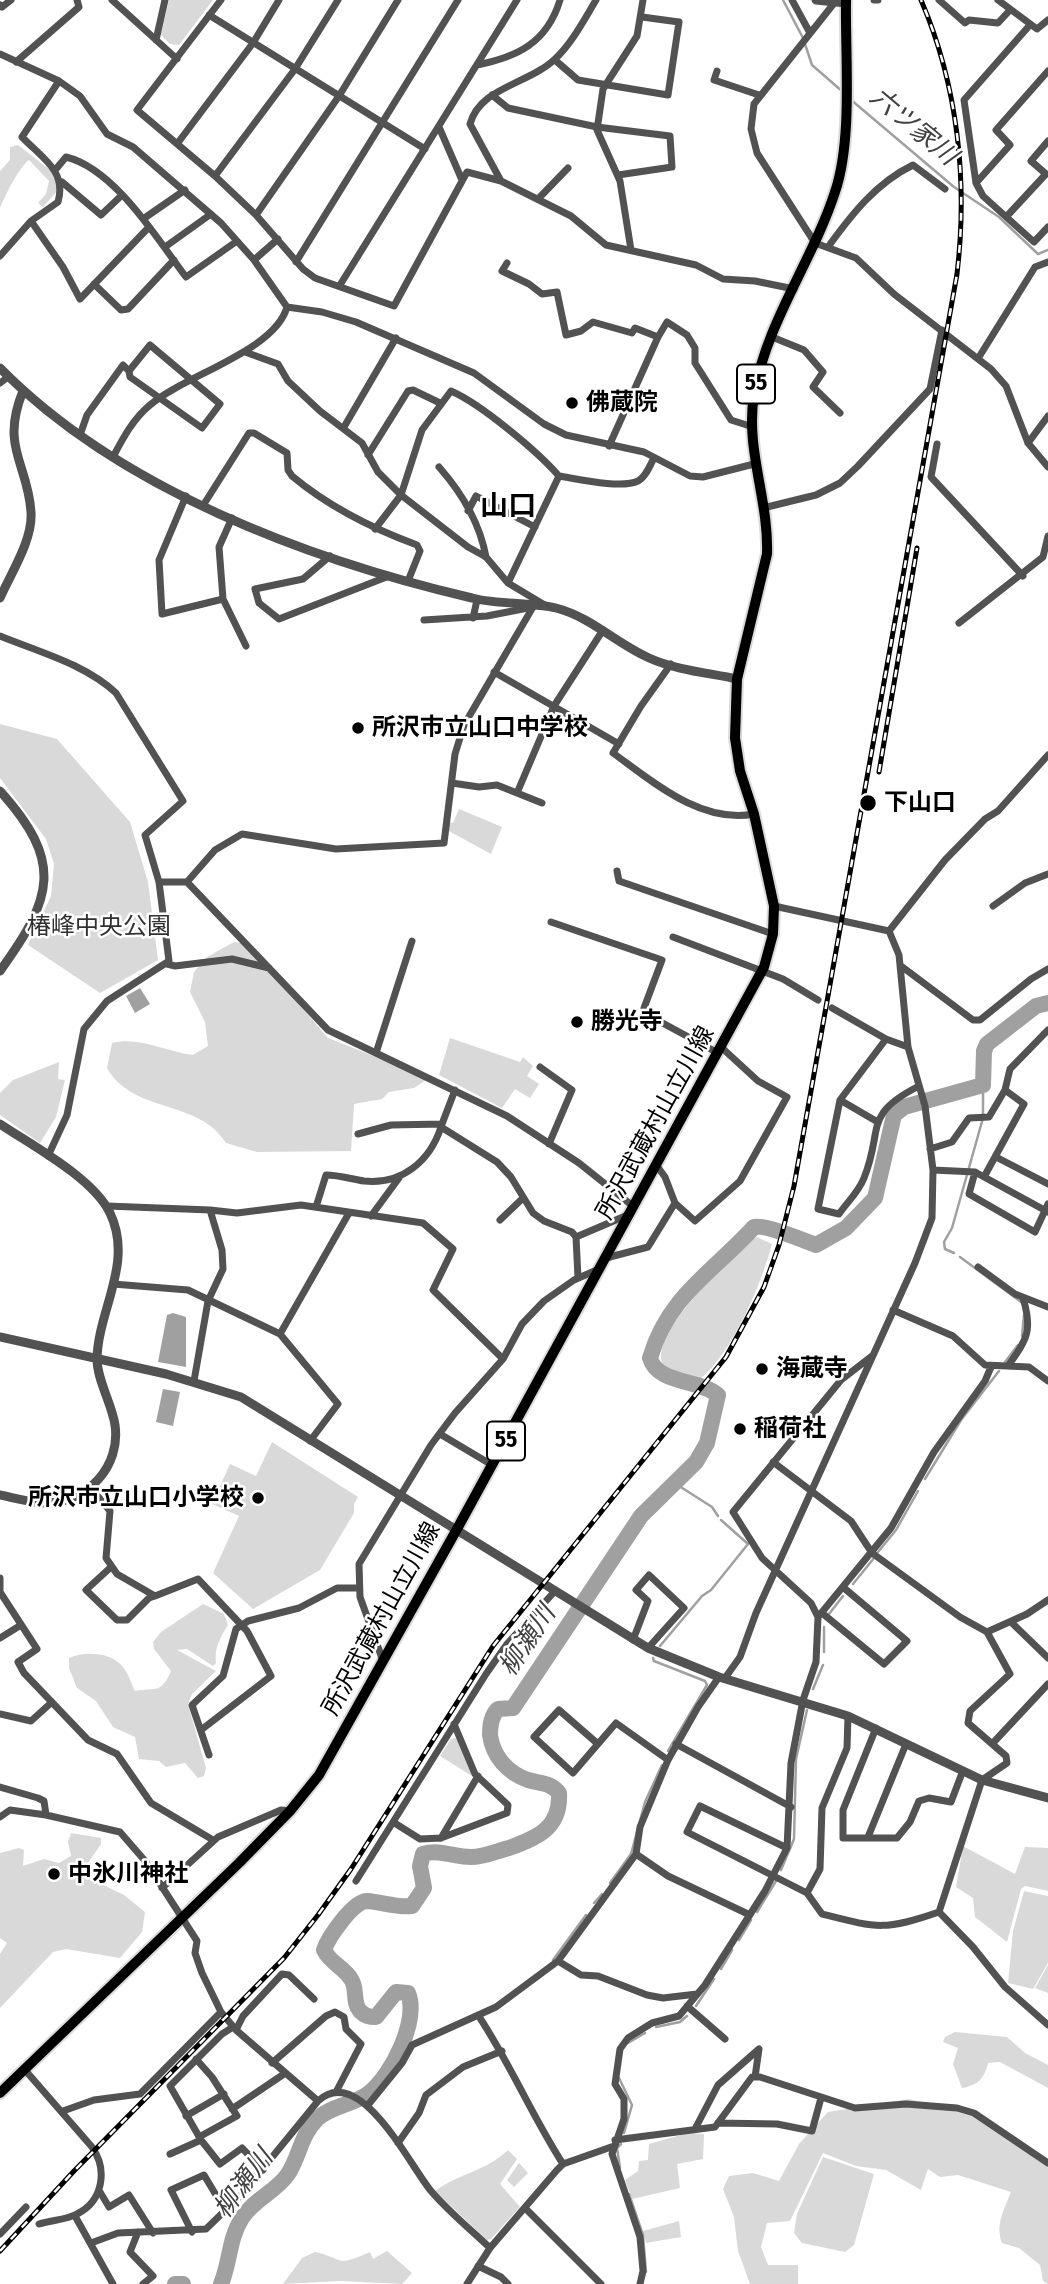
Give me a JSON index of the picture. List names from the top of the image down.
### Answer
{
  "streets": {
    "main road": ["55", "所沢武蔵村山立川線"]
  },
  "districts": ["山口"],
  "water": ["六ツ家川", "柳瀬川"],
  "parks": ["椿峰中央公園"],
  "places": [
    "佛蔵院",
    "所沢市立山口中学校",
    "下山口",
    "勝光寺",
    "海蔵寺",
    "稲荷社",
    "所沢市立山口小学校",
    "中氷川神社"
  ]
}
